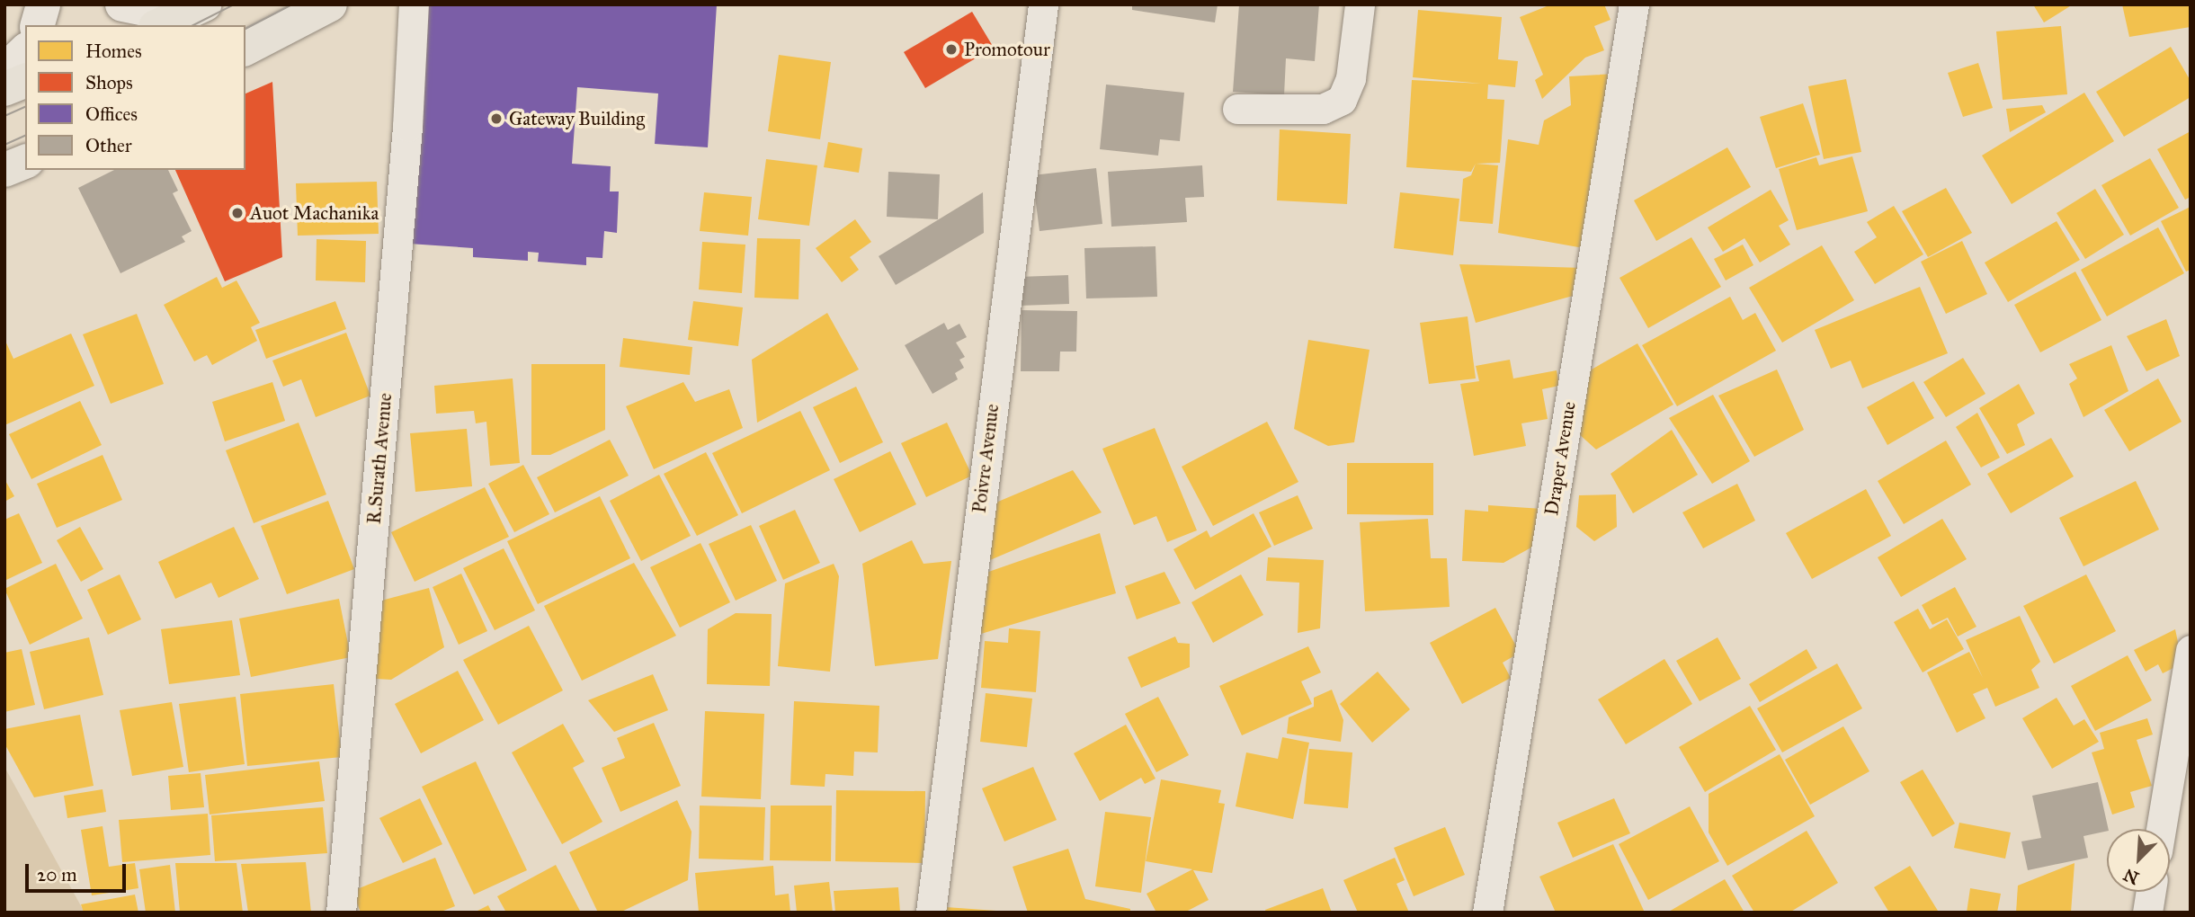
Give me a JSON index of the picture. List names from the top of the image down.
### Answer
{
  "streets": {
    "street": ["R.Surath Avenue", "Poivre Avenue", "Draper Avenue"]
  },
  "places": ["Promotour", "Gateway Building", "Auot Machanika"],
  "legend": [
    "Homes",
    "Shops",
    "Offices",
    "Other"
  ],
  "scale_bar": "20 m",
  "north": "bottom left"
}
